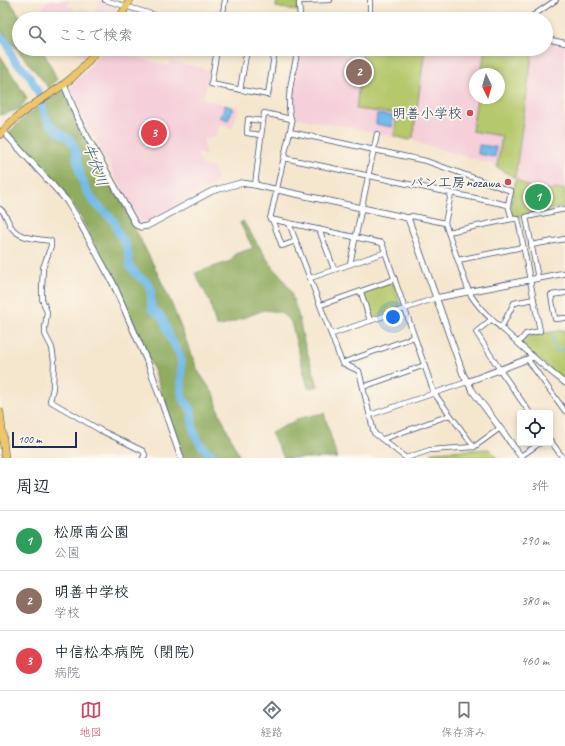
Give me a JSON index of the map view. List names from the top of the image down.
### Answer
{
  "water": ["牛伏川"],
  "places": ["明善小学校", "パン工房nozawa"],
  "scale_bar": "100 m",
  "north": "bottom",
  "page": {
    "search": "ここで検索",
    "pins": ["2", "3", "1"],
    "scale": "100 m",
    "heading": ["周辺", "3件"],
    "list": [
      {
        "mark": "1",
        "name": "松原南公園",
        "note": "公園",
        "value": "290 m"
      },
      {
        "mark": "2",
        "name": "明善中学校",
        "note": "学校",
        "value": "380 m"
      },
      {
        "mark": "3",
        "name": "中信松本病院（閉院）",
        "note": "病院",
        "value": "460 m"
      }
    ],
    "nav": ["地図", "経路", "保存済み"]
  }
}
